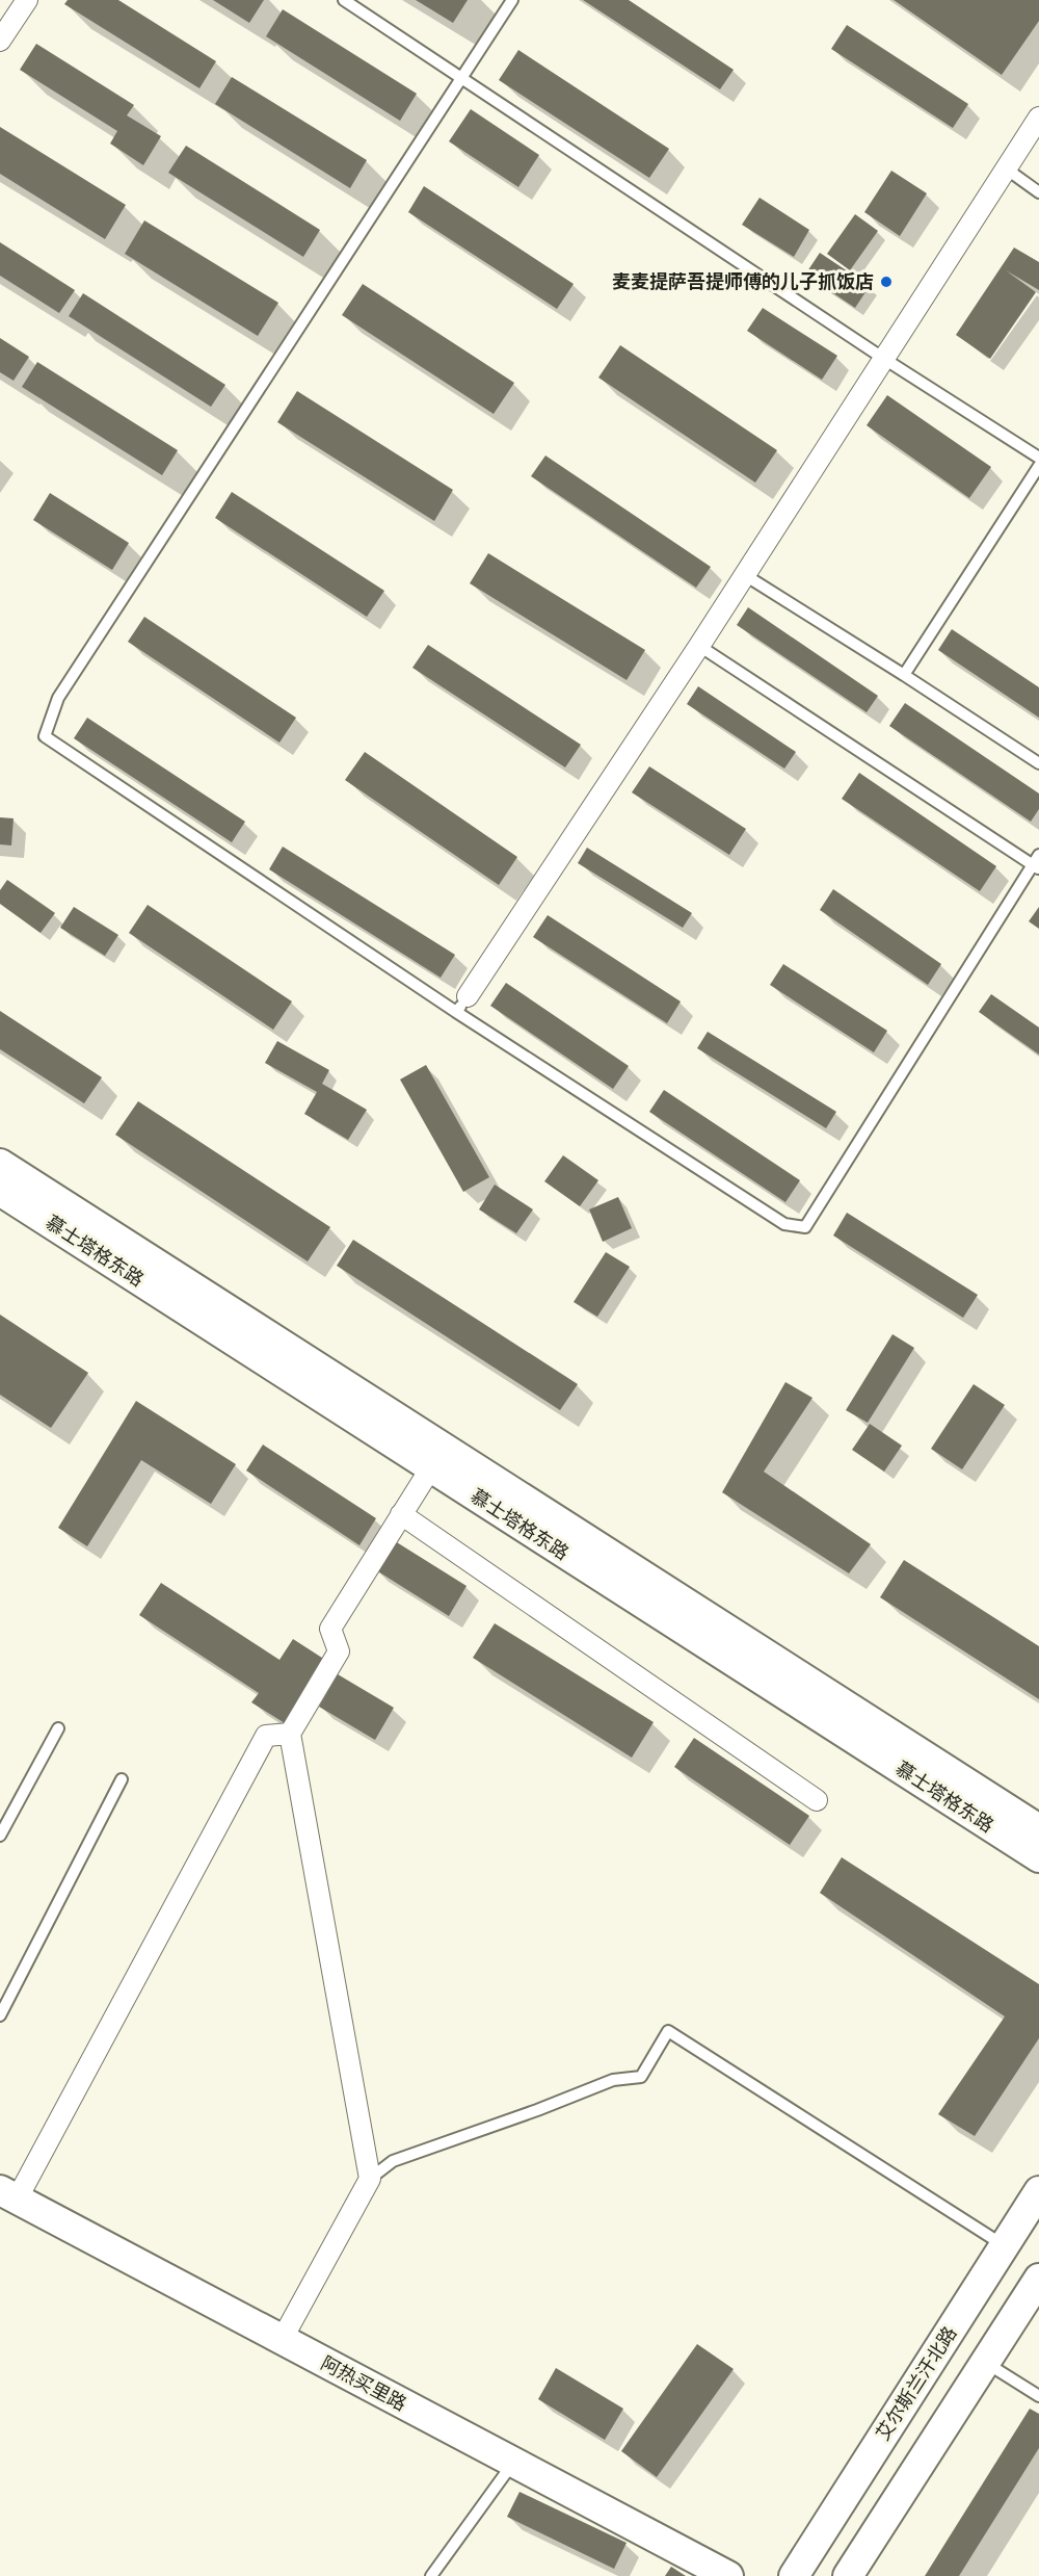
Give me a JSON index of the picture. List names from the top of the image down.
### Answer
{
  "streets": {
    "main road": ["慕士塔格东路", "阿热买里路", "艾尔斯兰汗北路"]
  },
  "places": ["麦麦提萨吾提师傅的儿子抓饭店"]
}
